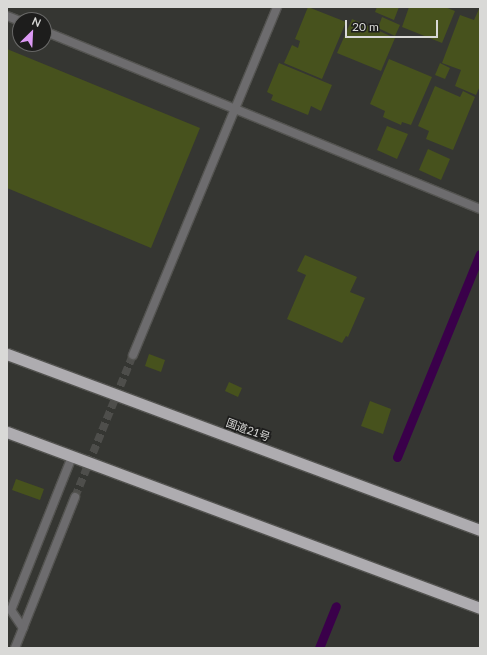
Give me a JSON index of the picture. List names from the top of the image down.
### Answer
{
  "streets": {
    "highway": ["国道21号"]
  },
  "scale_bar": "20 m",
  "north": "top right"
}
